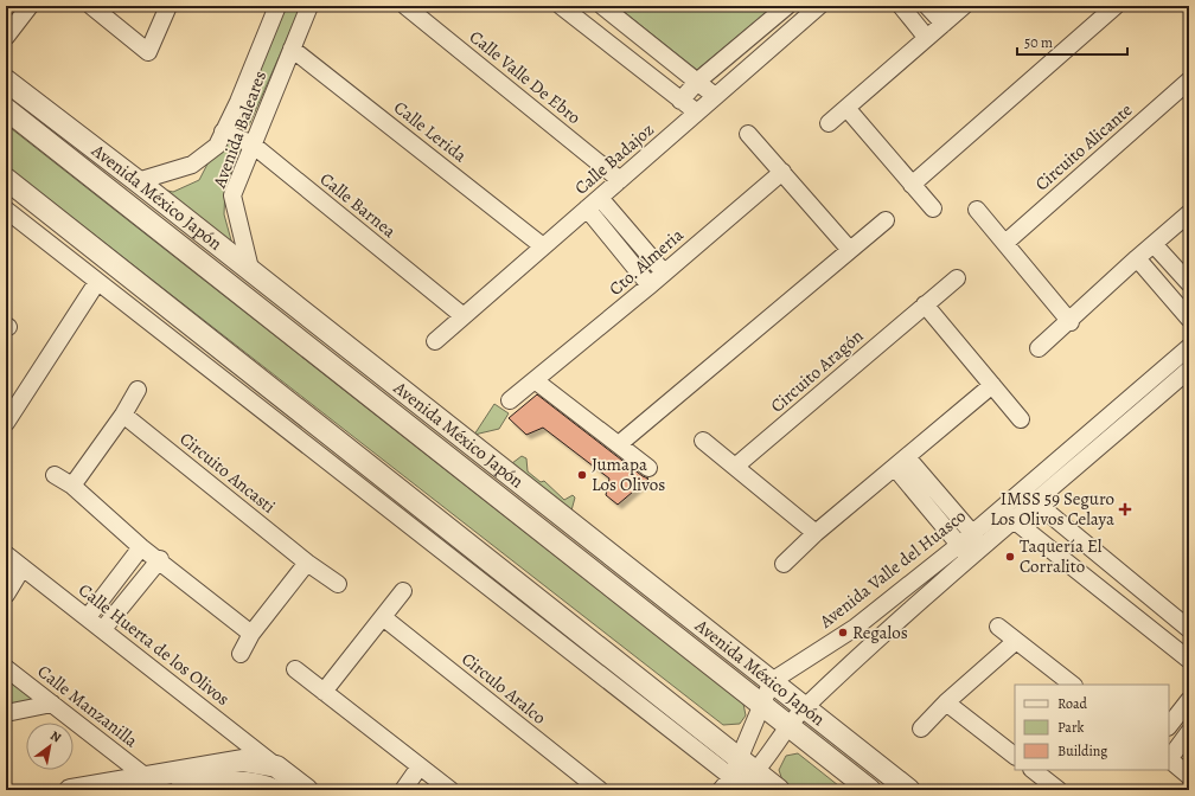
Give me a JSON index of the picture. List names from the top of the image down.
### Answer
{
  "streets": {
    "street": [
      "Calle Valle De Ebro",
      "Avenida Baleares",
      "Calle Lerida",
      "Circuito Alicante",
      "Calle Badajoz",
      "Avenida México Japón",
      "Calle Barnea",
      "Cto. Almeria",
      "Circuito Aragón",
      "Circuito Ancasti",
      "Avenida Valle del Huasco",
      "Calle Huerta de los Olivos",
      "Circulo Aralco",
      "Calle Manzanilla"
    ]
  },
  "crossings": [
    ["Calle Valle De Ebro", "Calle Badajoz"],
    ["Avenida Baleares", "Calle Lerida"],
    ["Avenida Baleares", "Avenida México Japón"],
    ["Avenida Baleares", "Calle Barnea"],
    ["Calle Lerida", "Calle Badajoz"],
    ["Calle Badajoz", "Calle Barnea"],
    ["Avenida México Japón", "Avenida Valle del Huasco"]
  ],
  "places": {
    "other": ["Jumapa Los Olivos", "Taquería El Corralito", "Regalos"],
    "health": ["IMSS 59 Seguro Los Olivos Celaya"]
  },
  "legend": ["Road", "Park", "Building"],
  "scale_bar": "50 m",
  "north": "top right"
}
